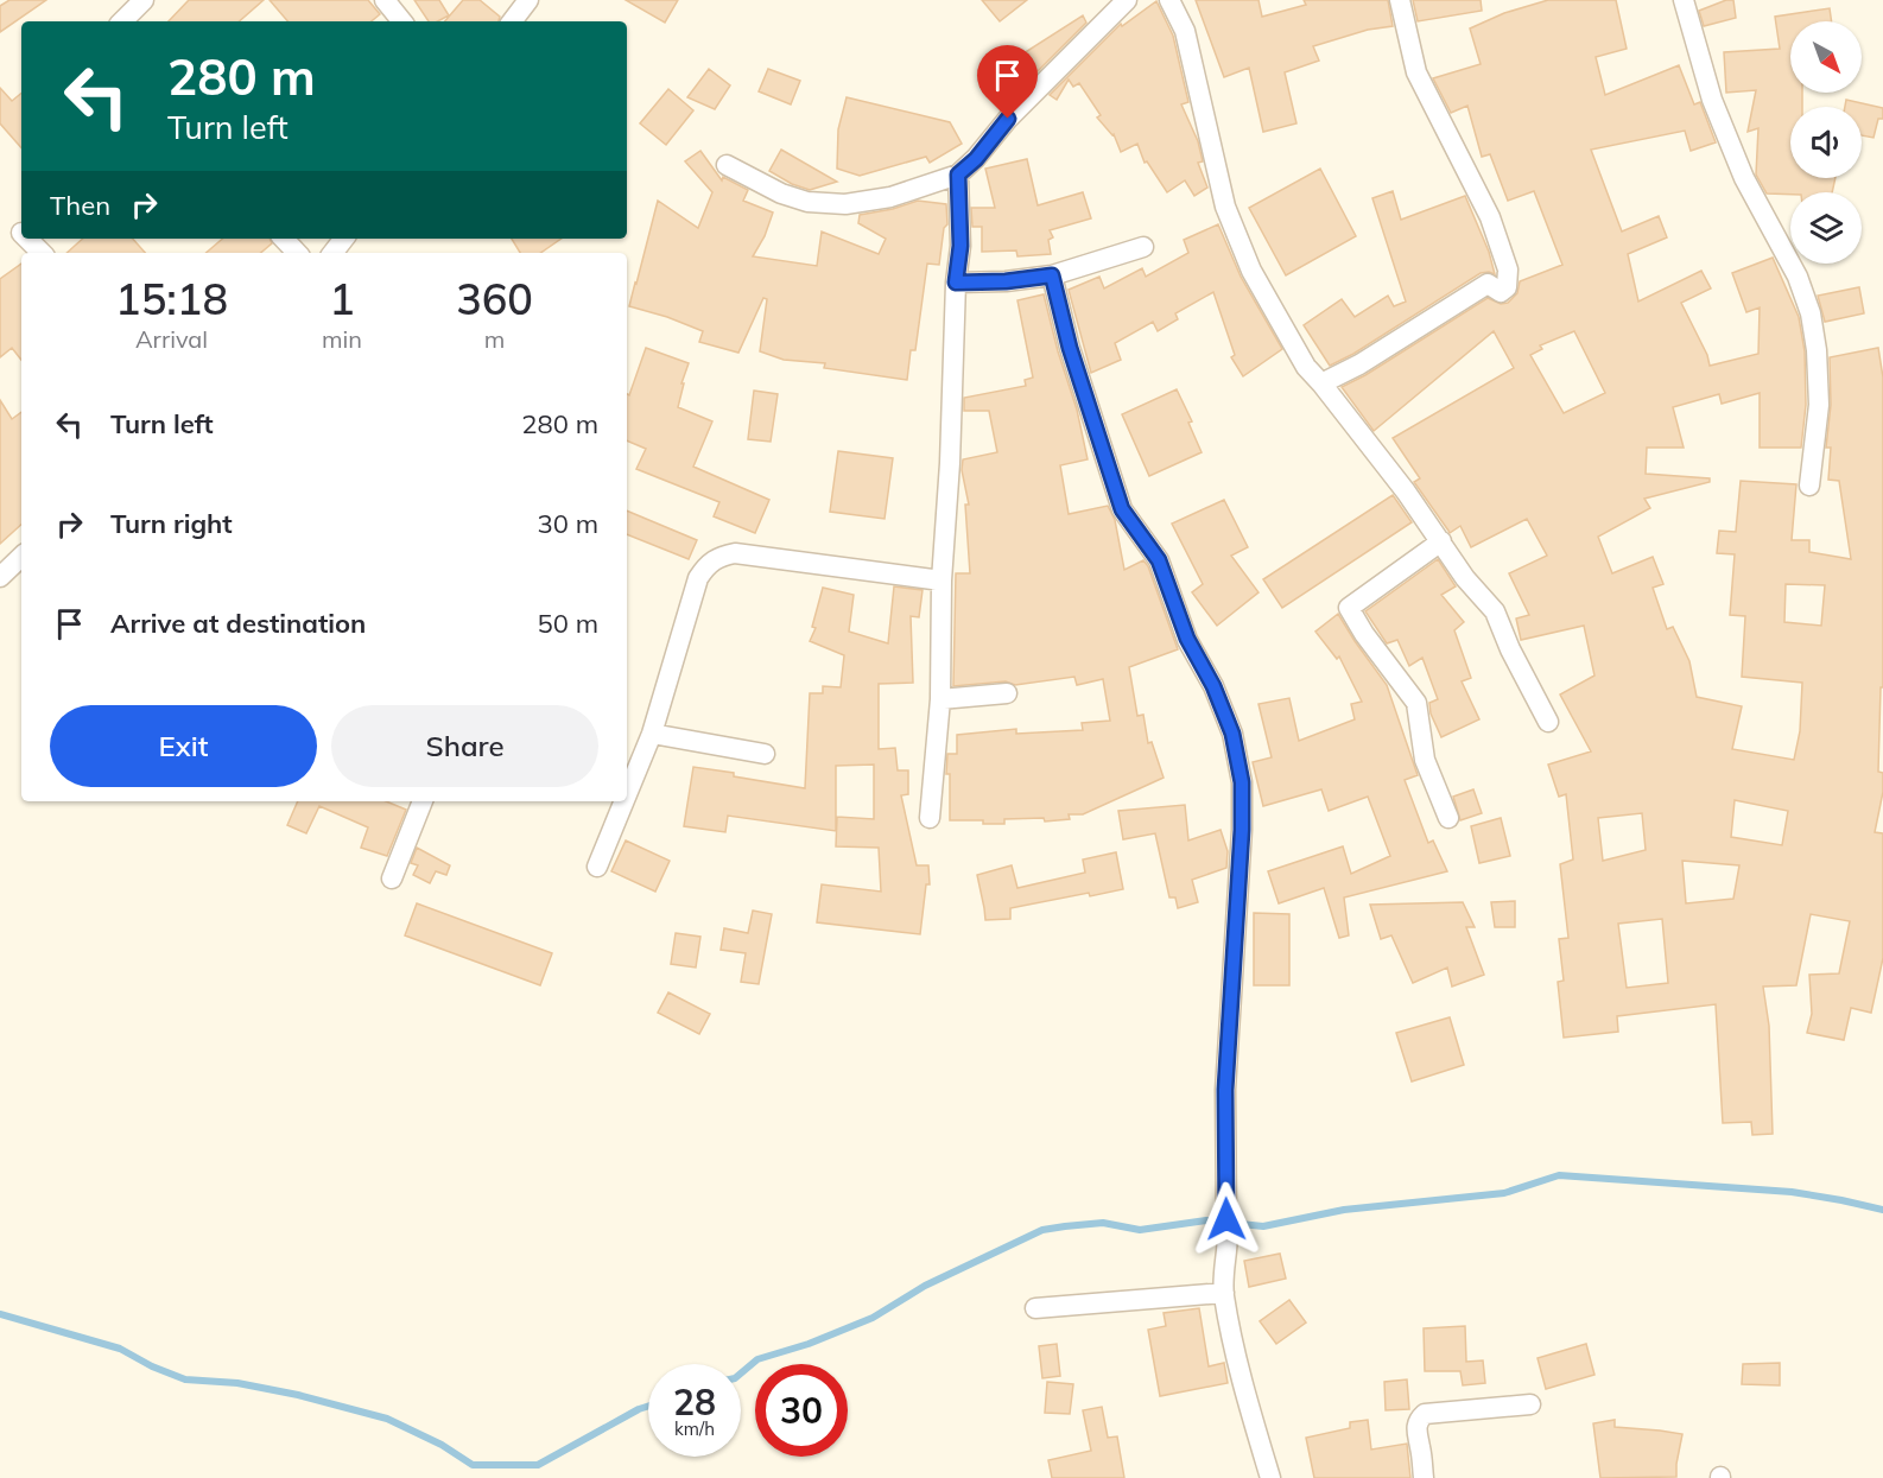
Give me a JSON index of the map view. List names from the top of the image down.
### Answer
{
  "north": "bottom right",
  "page": {
    "turn": ["280 m", "Turn left"],
    "then": "Then",
    "eta": [
      "15:18",
      "Arrival",
      "1",
      "min",
      "360",
      "m"
    ],
    "list": [
      {
        "name": "Turn left",
        "value": "280 m"
      },
      {
        "name": "Turn right",
        "value": "30 m"
      },
      {
        "name": "Arrive at destination",
        "value": "50 m"
      }
    ],
    "buttons": ["Exit", "Share"],
    "speed": "28 km/h",
    "limit": "30"
  }
}
